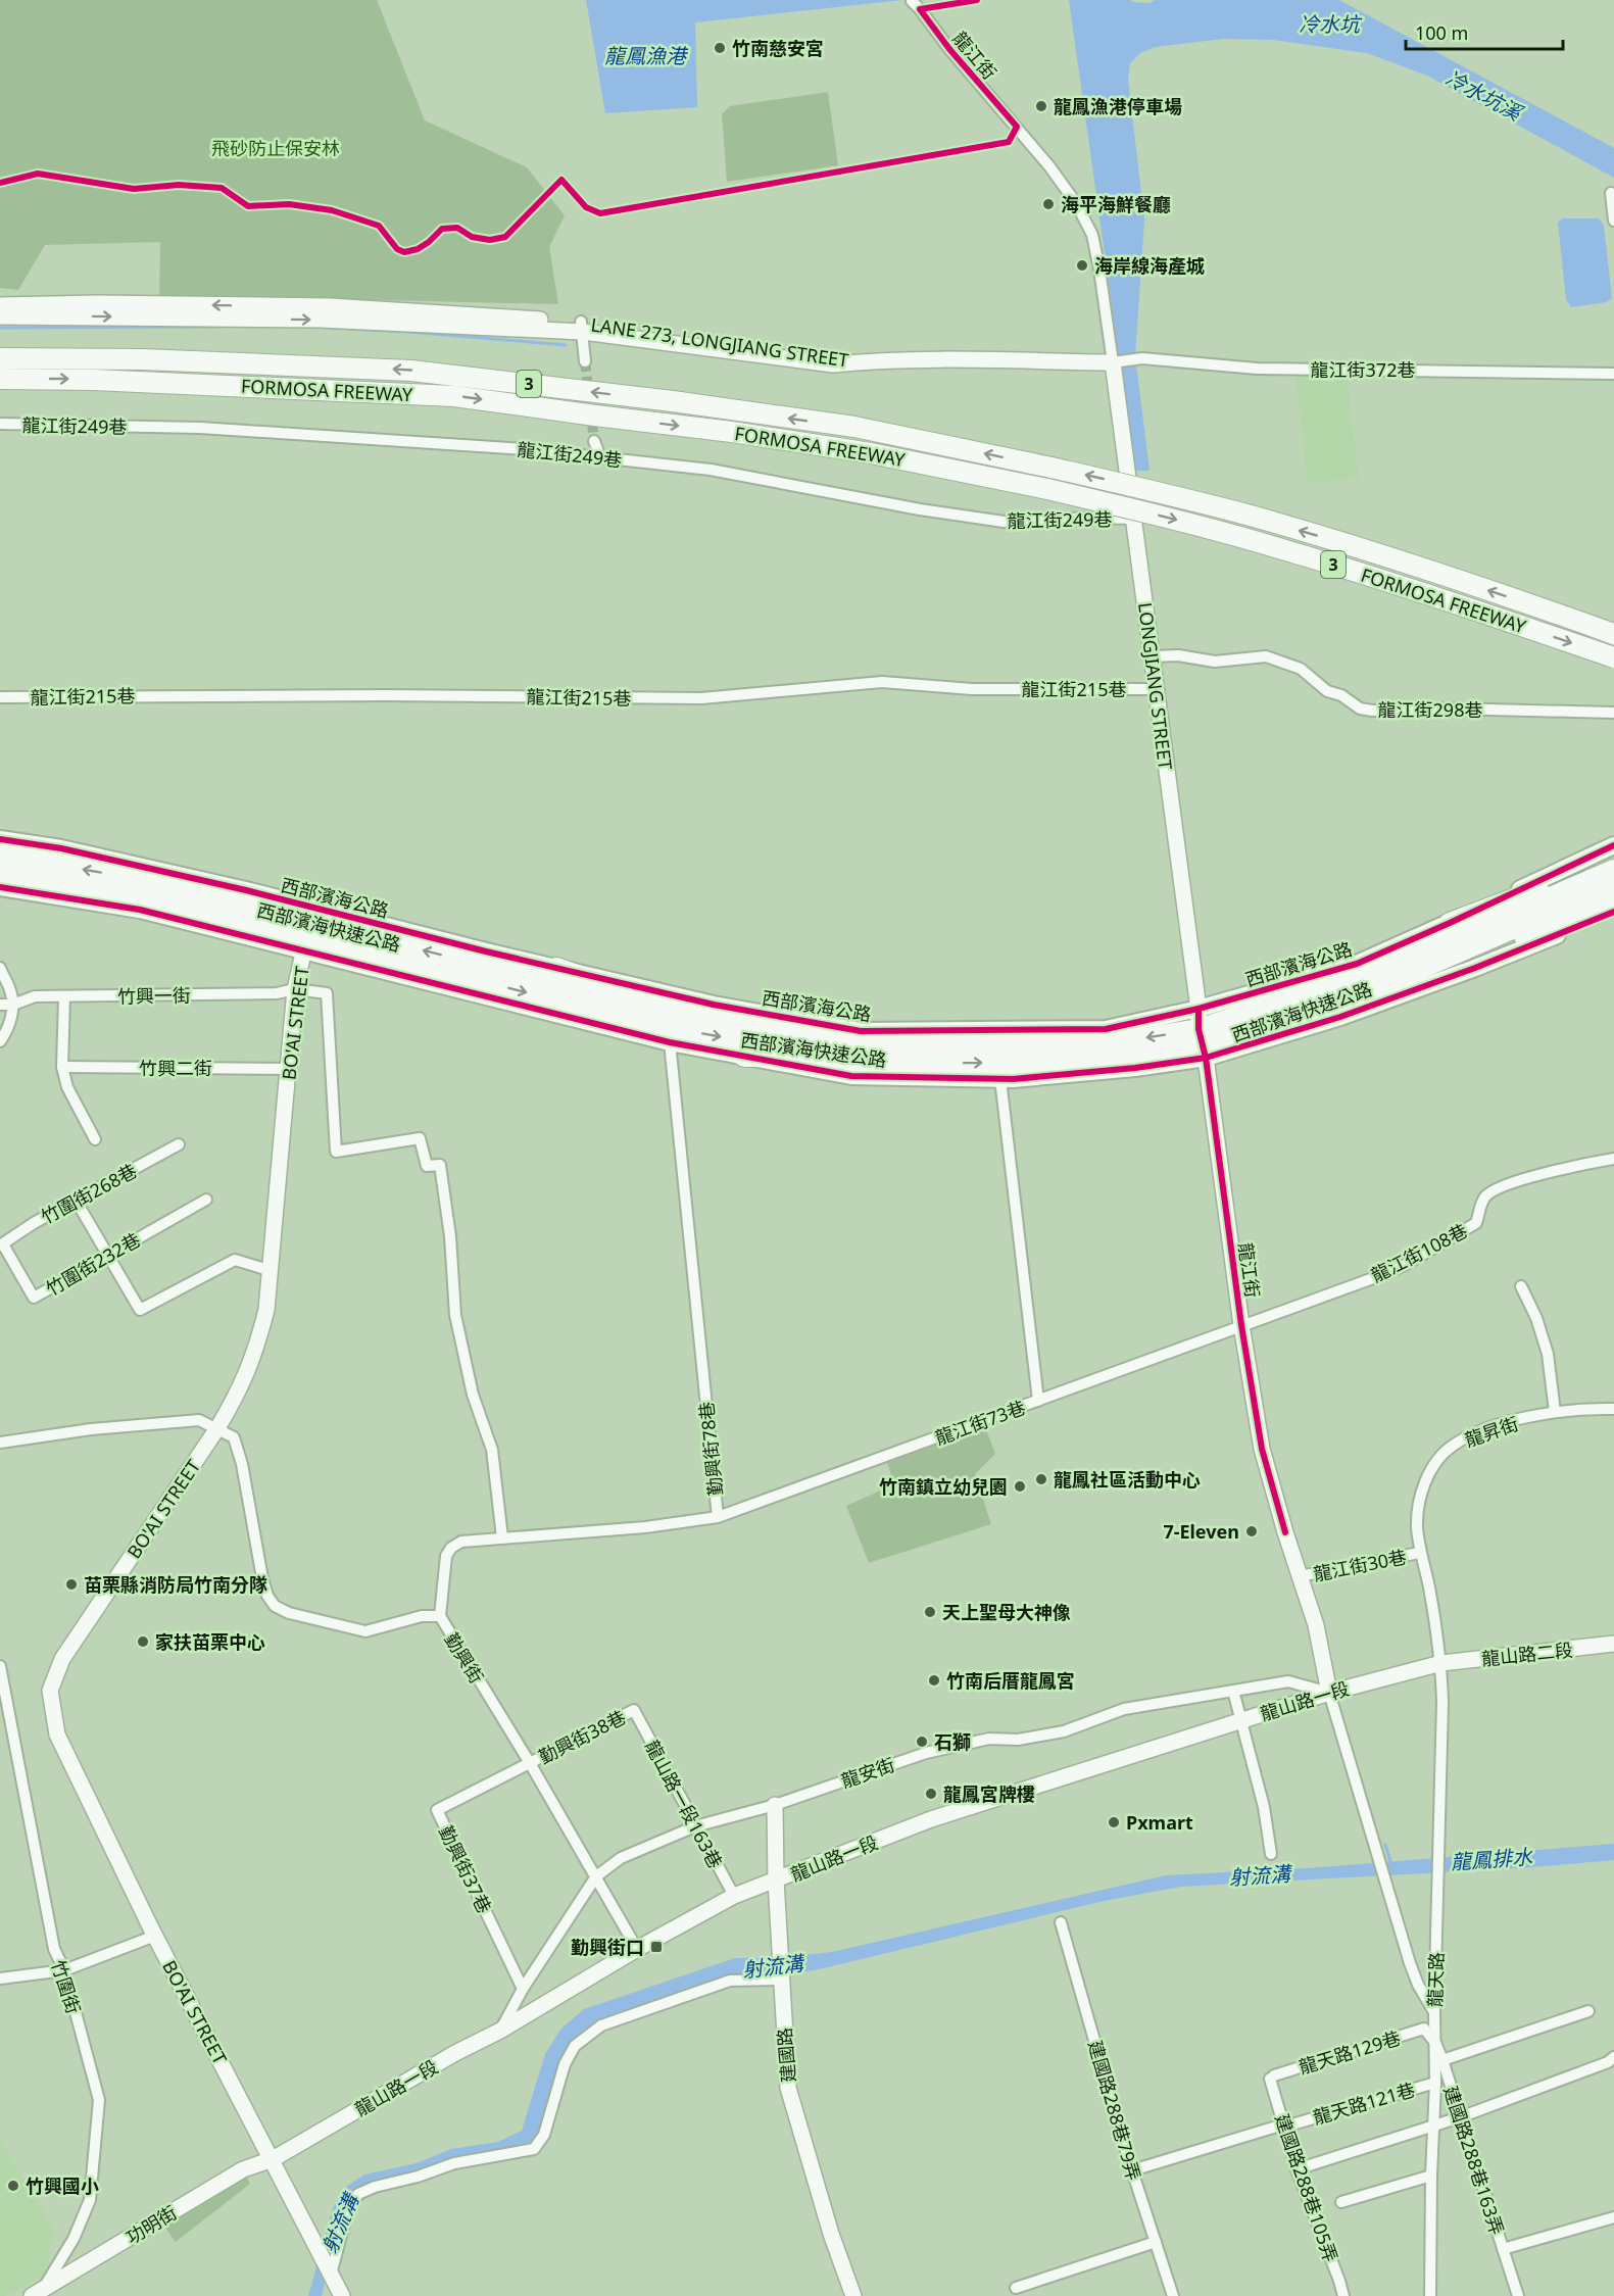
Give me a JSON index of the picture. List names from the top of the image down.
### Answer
{
  "streets": {
    "highway": ["3", "FORMOSA FREEWAY", "西部濱海快速公路"],
    "main road": ["西部濱海公路"],
    "street": [
      "龍江街",
      "LANE 273, LONGJIANG STREET",
      "龍江街372巷",
      "龍江街249巷",
      "LONGJIANG STREET",
      "龍江街215巷",
      "龍江街298巷",
      "竹興一街",
      "BO'AI STREET",
      "竹興二街",
      "竹圍街268巷",
      "龍江街108巷",
      "竹圍街232巷",
      "龍江街73巷",
      "龍昇街",
      "勤興街78巷",
      "龍江街30巷",
      "龍山路二段",
      "勤興街",
      "龍山路一段",
      "勤興街38巷",
      "龍安街",
      "龍山路一段163巷",
      "勤興街37巷",
      "龍天路",
      "竹圍街",
      "龍天路129巷",
      "建國路",
      "龍天路121巷",
      "建國路288巷79弄",
      "建國路288巷163弄",
      "建國路288巷105弄",
      "功明街"
    ]
  },
  "crossings": [
    ["龍江街", "LANE 273, LONGJIANG STREET"],
    ["龍江街", "龍江街372巷"],
    ["龍江街", "LONGJIANG STREET"],
    ["龍江街", "西部濱海公路"],
    ["龍江街", "西部濱海快速公路"],
    ["龍江街", "龍江街108巷"],
    ["龍江街", "龍江街73巷"],
    ["龍江街", "龍江街30巷"],
    ["龍江街", "龍山路一段"],
    ["龍江街", "龍安街"],
    ["LANE 273, LONGJIANG STREET", "龍江街372巷"],
    ["LANE 273, LONGJIANG STREET", "LONGJIANG STREET"],
    ["龍江街372巷", "LONGJIANG STREET"],
    ["龍江街249巷", "LONGJIANG STREET"],
    ["LONGJIANG STREET", "龍江街215巷"],
    ["LONGJIANG STREET", "龍江街298巷"],
    ["LONGJIANG STREET", "西部濱海公路"],
    ["LONGJIANG STREET", "西部濱海快速公路"],
    ["西部濱海公路", "西部濱海快速公路"],
    ["西部濱海公路", "BO'AI STREET"],
    ["西部濱海公路", "勤興街78巷"],
    ["西部濱海快速公路", "BO'AI STREET"],
    ["竹興一街", "BO'AI STREET"],
    ["竹興一街", "勤興街78巷"],
    ["BO'AI STREET", "竹興二街"],
    ["BO'AI STREET", "勤興街"],
    ["BO'AI STREET", "龍山路一段"],
    ["BO'AI STREET", "功明街"],
    ["竹圍街268巷", "竹圍街232巷"],
    ["龍江街108巷", "龍江街73巷"],
    ["龍江街73巷", "勤興街78巷"],
    ["龍昇街", "龍江街30巷"],
    ["龍昇街", "龍山路二段"],
    ["龍昇街", "龍山路一段"],
    ["龍昇街", "龍天路"],
    ["勤興街78巷", "勤興街"],
    ["龍山路二段", "龍山路一段"],
    ["龍山路二段", "龍天路"],
    ["勤興街", "龍山路一段"],
    ["勤興街", "勤興街38巷"],
    ["勤興街", "龍安街"],
    ["勤興街", "勤興街37巷"],
    ["龍山路一段", "龍安街"],
    ["龍山路一段", "龍山路一段163巷"],
    ["龍山路一段", "龍天路"],
    ["龍山路一段", "建國路"],
    ["龍山路一段", "功明街"],
    ["勤興街38巷", "龍山路一段163巷"],
    ["勤興街38巷", "勤興街37巷"],
    ["龍安街", "龍山路一段163巷"],
    ["龍安街", "勤興街37巷"],
    ["龍安街", "建國路"],
    ["龍天路", "龍天路121巷"],
    ["龍天路", "建國路288巷163弄"],
    ["竹圍街", "功明街"],
    ["龍天路129巷", "建國路288巷163弄"],
    ["龍天路129巷", "建國路288巷105弄"],
    ["龍天路121巷", "建國路288巷79弄"],
    ["龍天路121巷", "建國路288巷105弄"]
  ],
  "water": [
    "冷水坑",
    "龍鳳漁港",
    "冷水坑溪",
    "龍鳳排水",
    "射流溝"
  ],
  "parks": ["飛砂防止保安林"],
  "places": {
    "other": [
      "竹南慈安宮",
      "龍鳳漁港停車場",
      "海平海鮮餐廳",
      "海岸線海產城",
      "龍鳳社區活動中心",
      "竹南鎮立幼兒園",
      "7-Eleven",
      "苗栗縣消防局竹南分隊",
      "天上聖母大神像",
      "家扶苗栗中心",
      "竹南后厝龍鳳宮",
      "石獅",
      "龍鳳宮牌樓",
      "Pxmart",
      "竹興國小"
    ],
    "transit": ["勤興街口"]
  },
  "scale_bar": "100 m"
}
